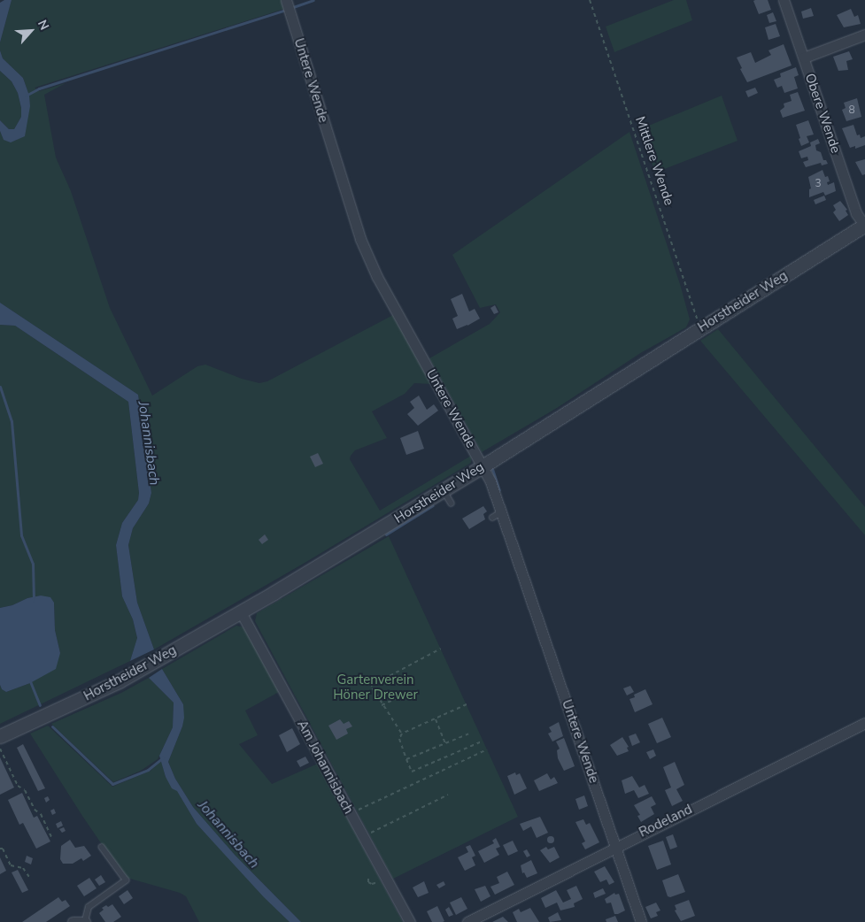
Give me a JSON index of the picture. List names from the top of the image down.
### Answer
{
  "streets": {
    "street": [
      "Untere Wende",
      "Obere Wende",
      "Horstheider Weg",
      "Am Johannisbach",
      "Rodeland"
    ],
    "path": ["Mittlere Wende"]
  },
  "crossings": [
    ["Untere Wende", "Horstheider Weg"],
    ["Untere Wende", "Rodeland"],
    ["Obere Wende", "Horstheider Weg"],
    ["Mittlere Wende", "Horstheider Weg"],
    ["Horstheider Weg", "Am Johannisbach"]
  ],
  "water": ["Johannisbach"],
  "parks": ["Gartenverein Höner Drewer"],
  "house_numbers": ["8", "3"],
  "north": "top right"
}
